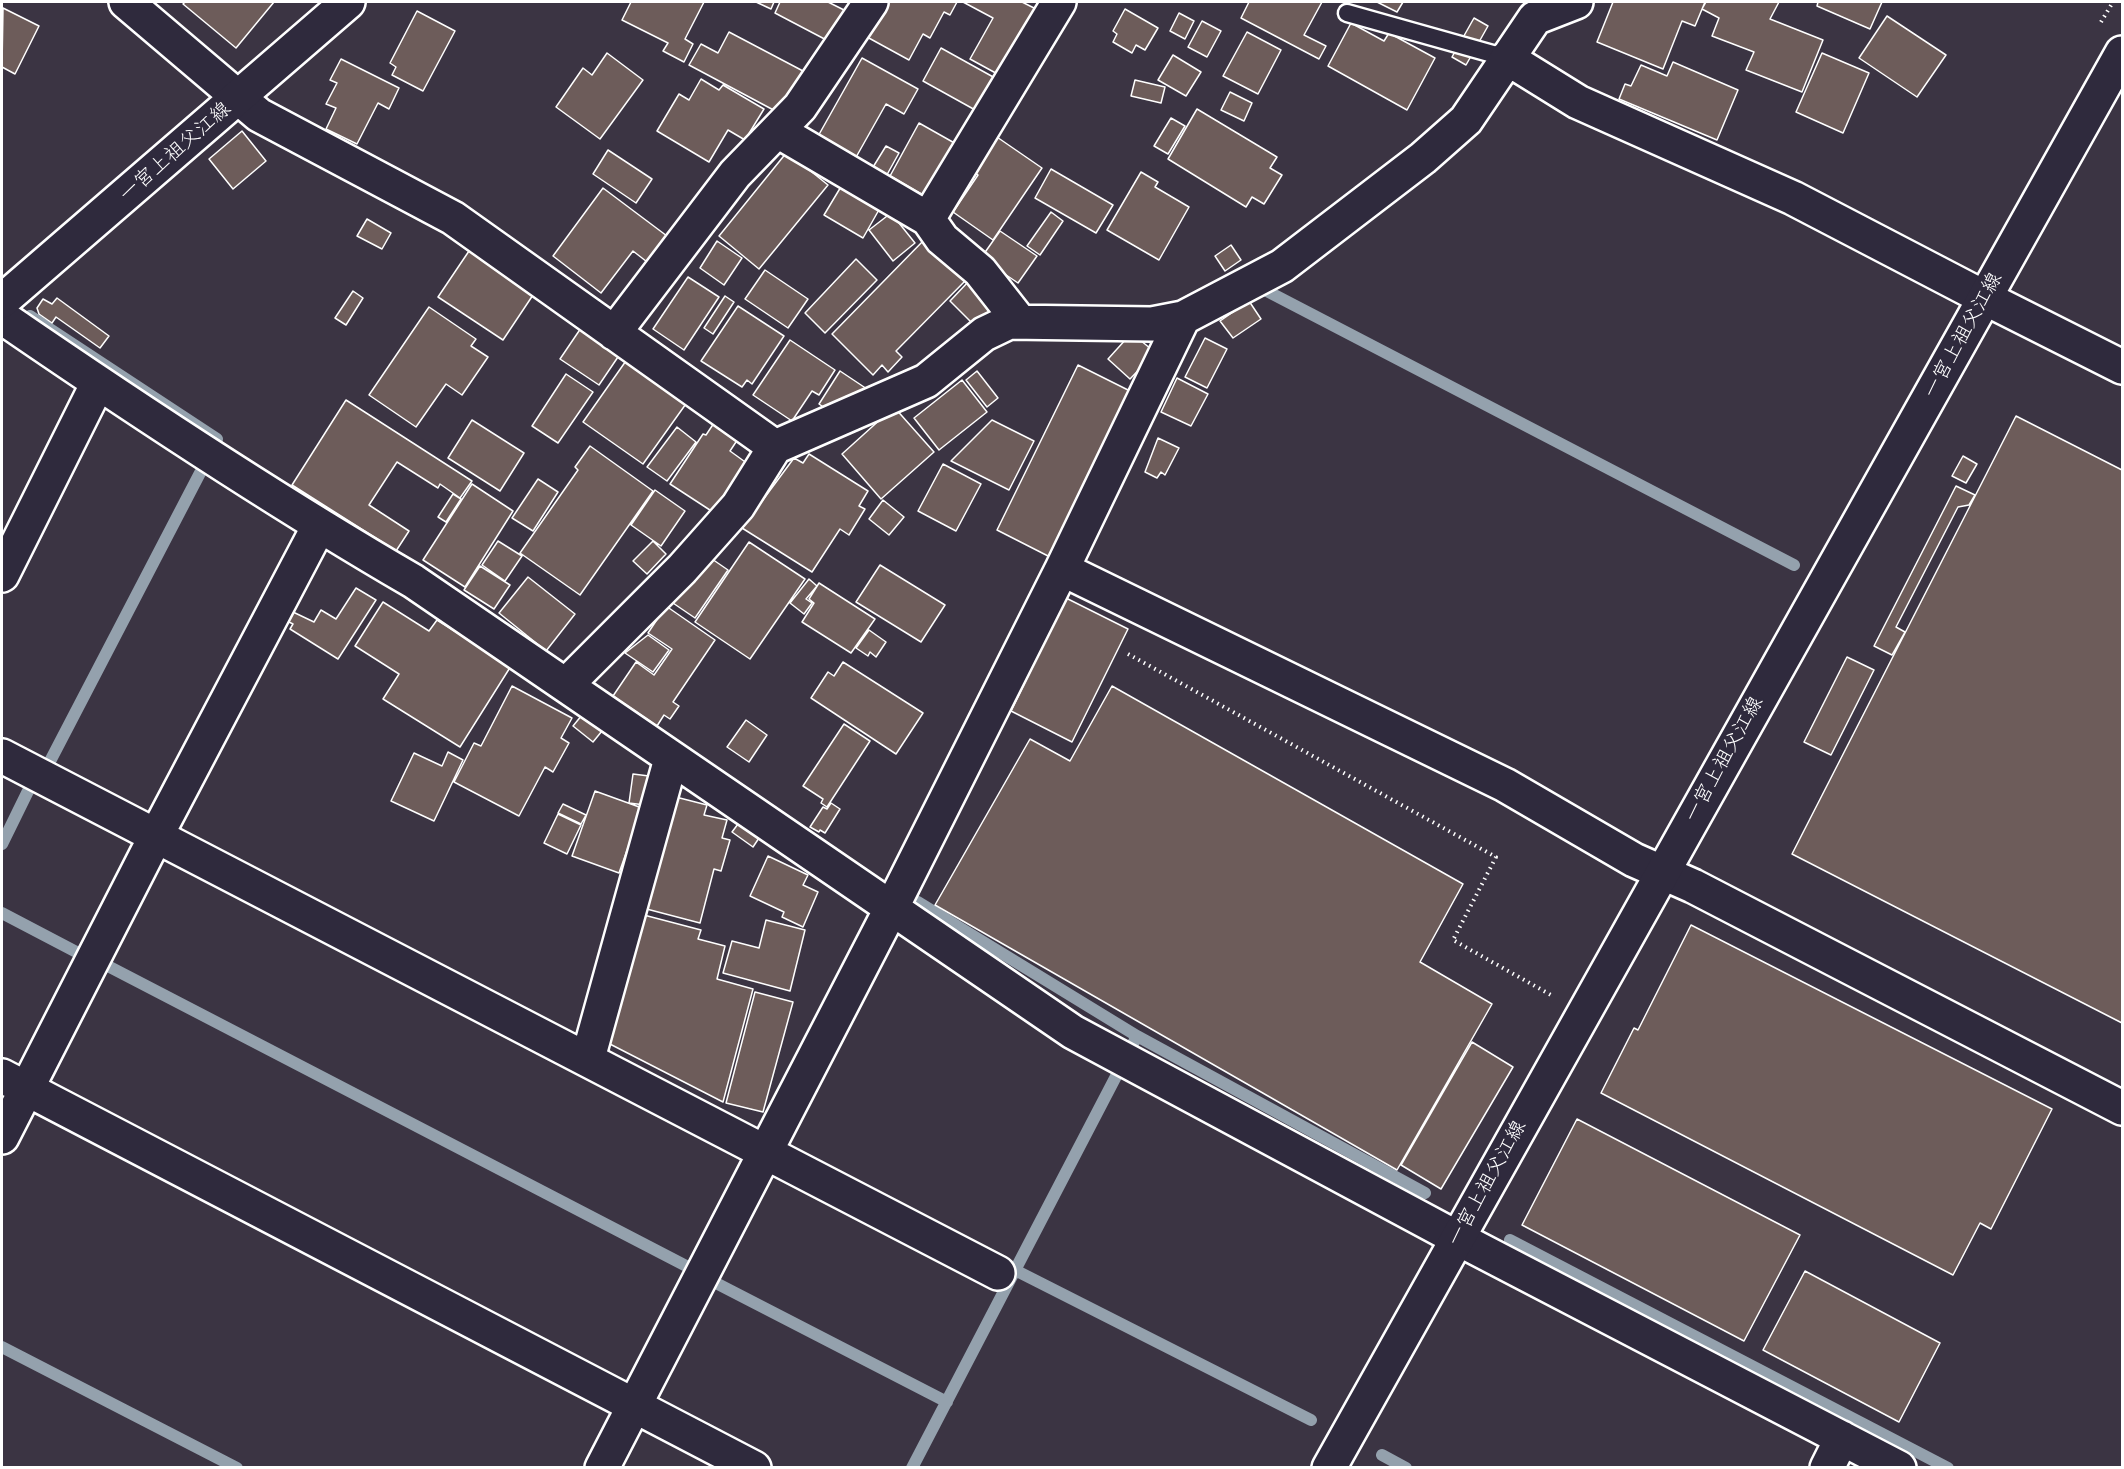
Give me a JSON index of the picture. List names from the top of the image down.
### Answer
{
  "streets": {
    "street": ["一宮上祖父江線"]
  }
}
